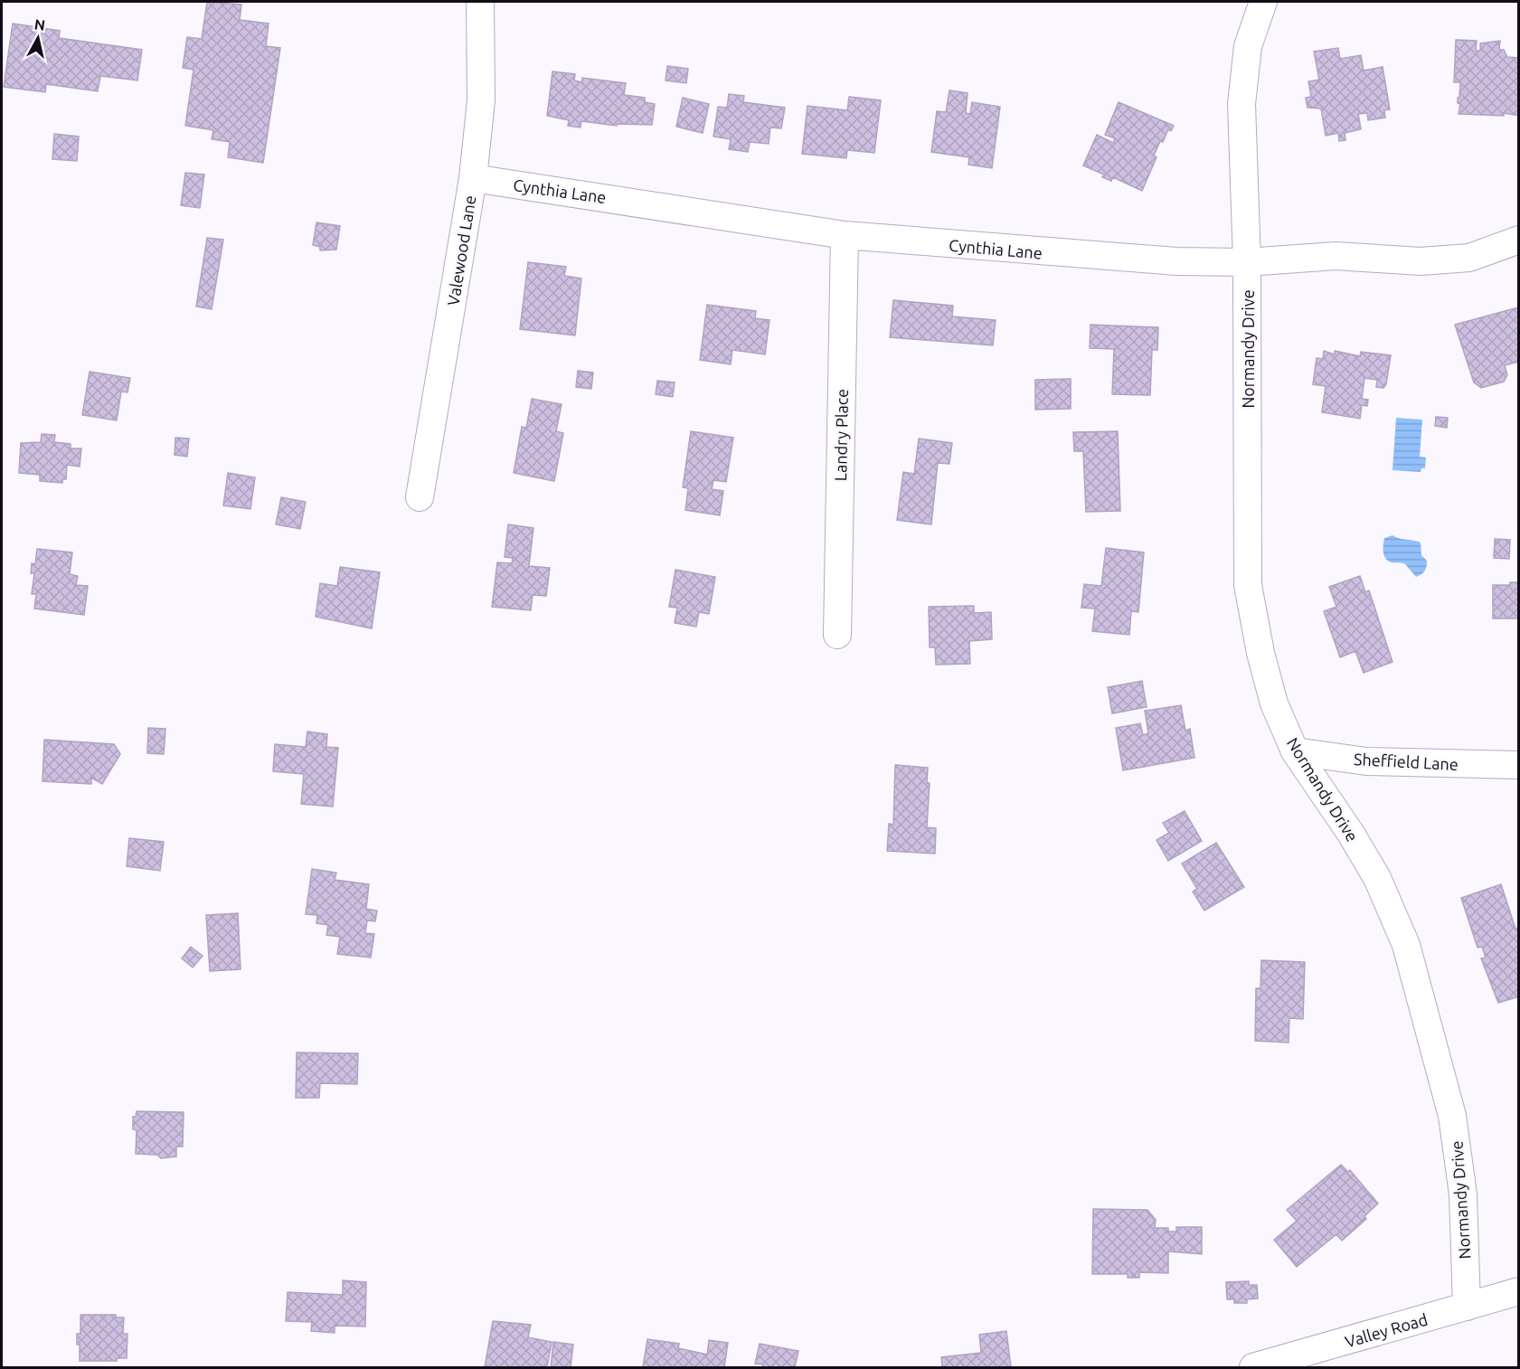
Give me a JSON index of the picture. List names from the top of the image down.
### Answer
{
  "streets": {
    "street": [
      "Cynthia Lane",
      "Valewood Lane",
      "Normandy Drive",
      "Landry Place",
      "Sheffield Lane",
      "Valley Road"
    ]
  },
  "crossings": [
    ["Cynthia Lane", "Valewood Lane"],
    ["Cynthia Lane", "Normandy Drive"],
    ["Cynthia Lane", "Landry Place"],
    ["Normandy Drive", "Sheffield Lane"],
    ["Normandy Drive", "Valley Road"]
  ],
  "north": "top"
}
